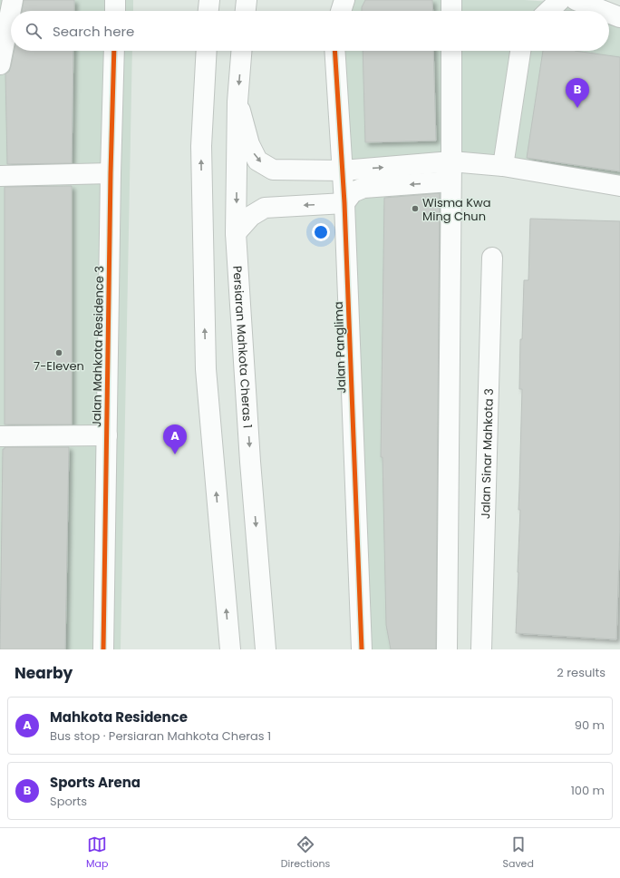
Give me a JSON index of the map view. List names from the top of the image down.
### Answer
{
  "streets": {
    "street": [
      "Jalan Mahkota Residence 3",
      "Persiaran Mahkota Cheras 1",
      "Jalan Panglima",
      "Jalan Sinar Mahkota 3"
    ]
  },
  "places": ["Wisma Kwa Ming Chun", "7-Eleven"],
  "page": {
    "search": "Search here",
    "pins": ["B", "A"],
    "heading": ["Nearby", "2 results"],
    "list": [
      {
        "mark": "A",
        "name": "Mahkota Residence",
        "note": "Bus stop · Persiaran Mahkota Cheras 1",
        "value": "90 m"
      },
      {
        "mark": "B",
        "name": "Sports Arena",
        "note": "Sports",
        "value": "100 m"
      }
    ],
    "nav": ["Map", "Directions", "Saved"]
  }
}
